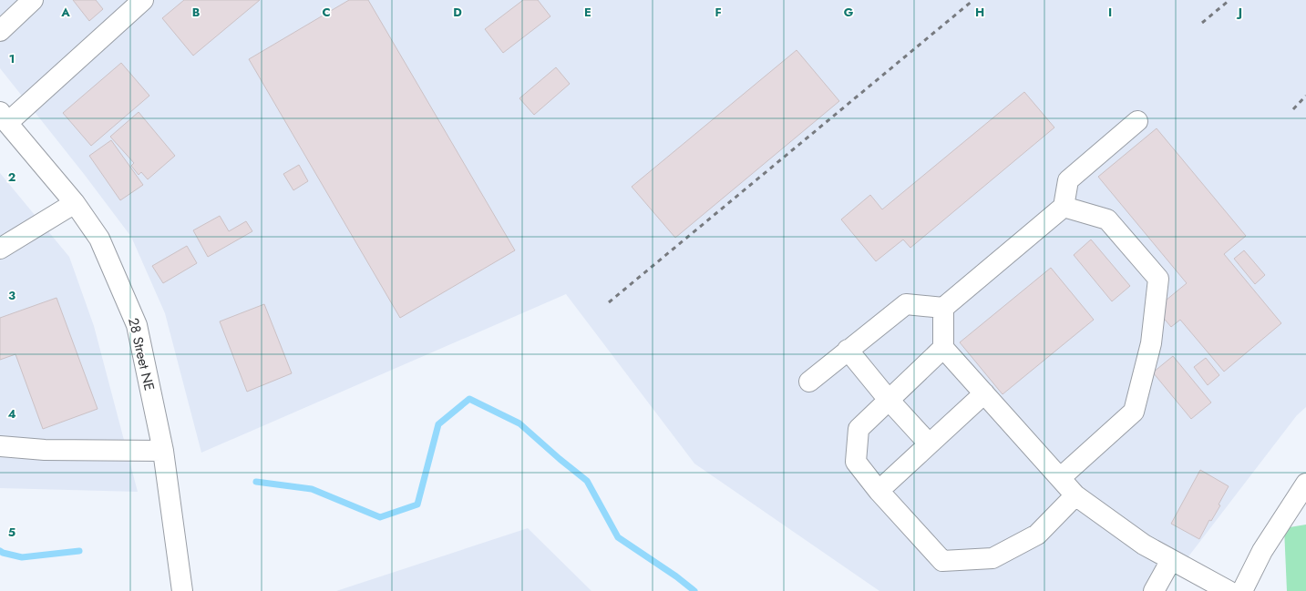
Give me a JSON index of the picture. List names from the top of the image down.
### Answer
{
  "streets": {
    "street": ["28 Street NE"]
  },
  "grid": {
    "columns": [
      "A",
      "B",
      "C",
      "D",
      "E",
      "F",
      "G",
      "H",
      "I",
      "J"
    ],
    "rows": [
      "1",
      "2",
      "3",
      "4",
      "5"
    ]
  }
}
